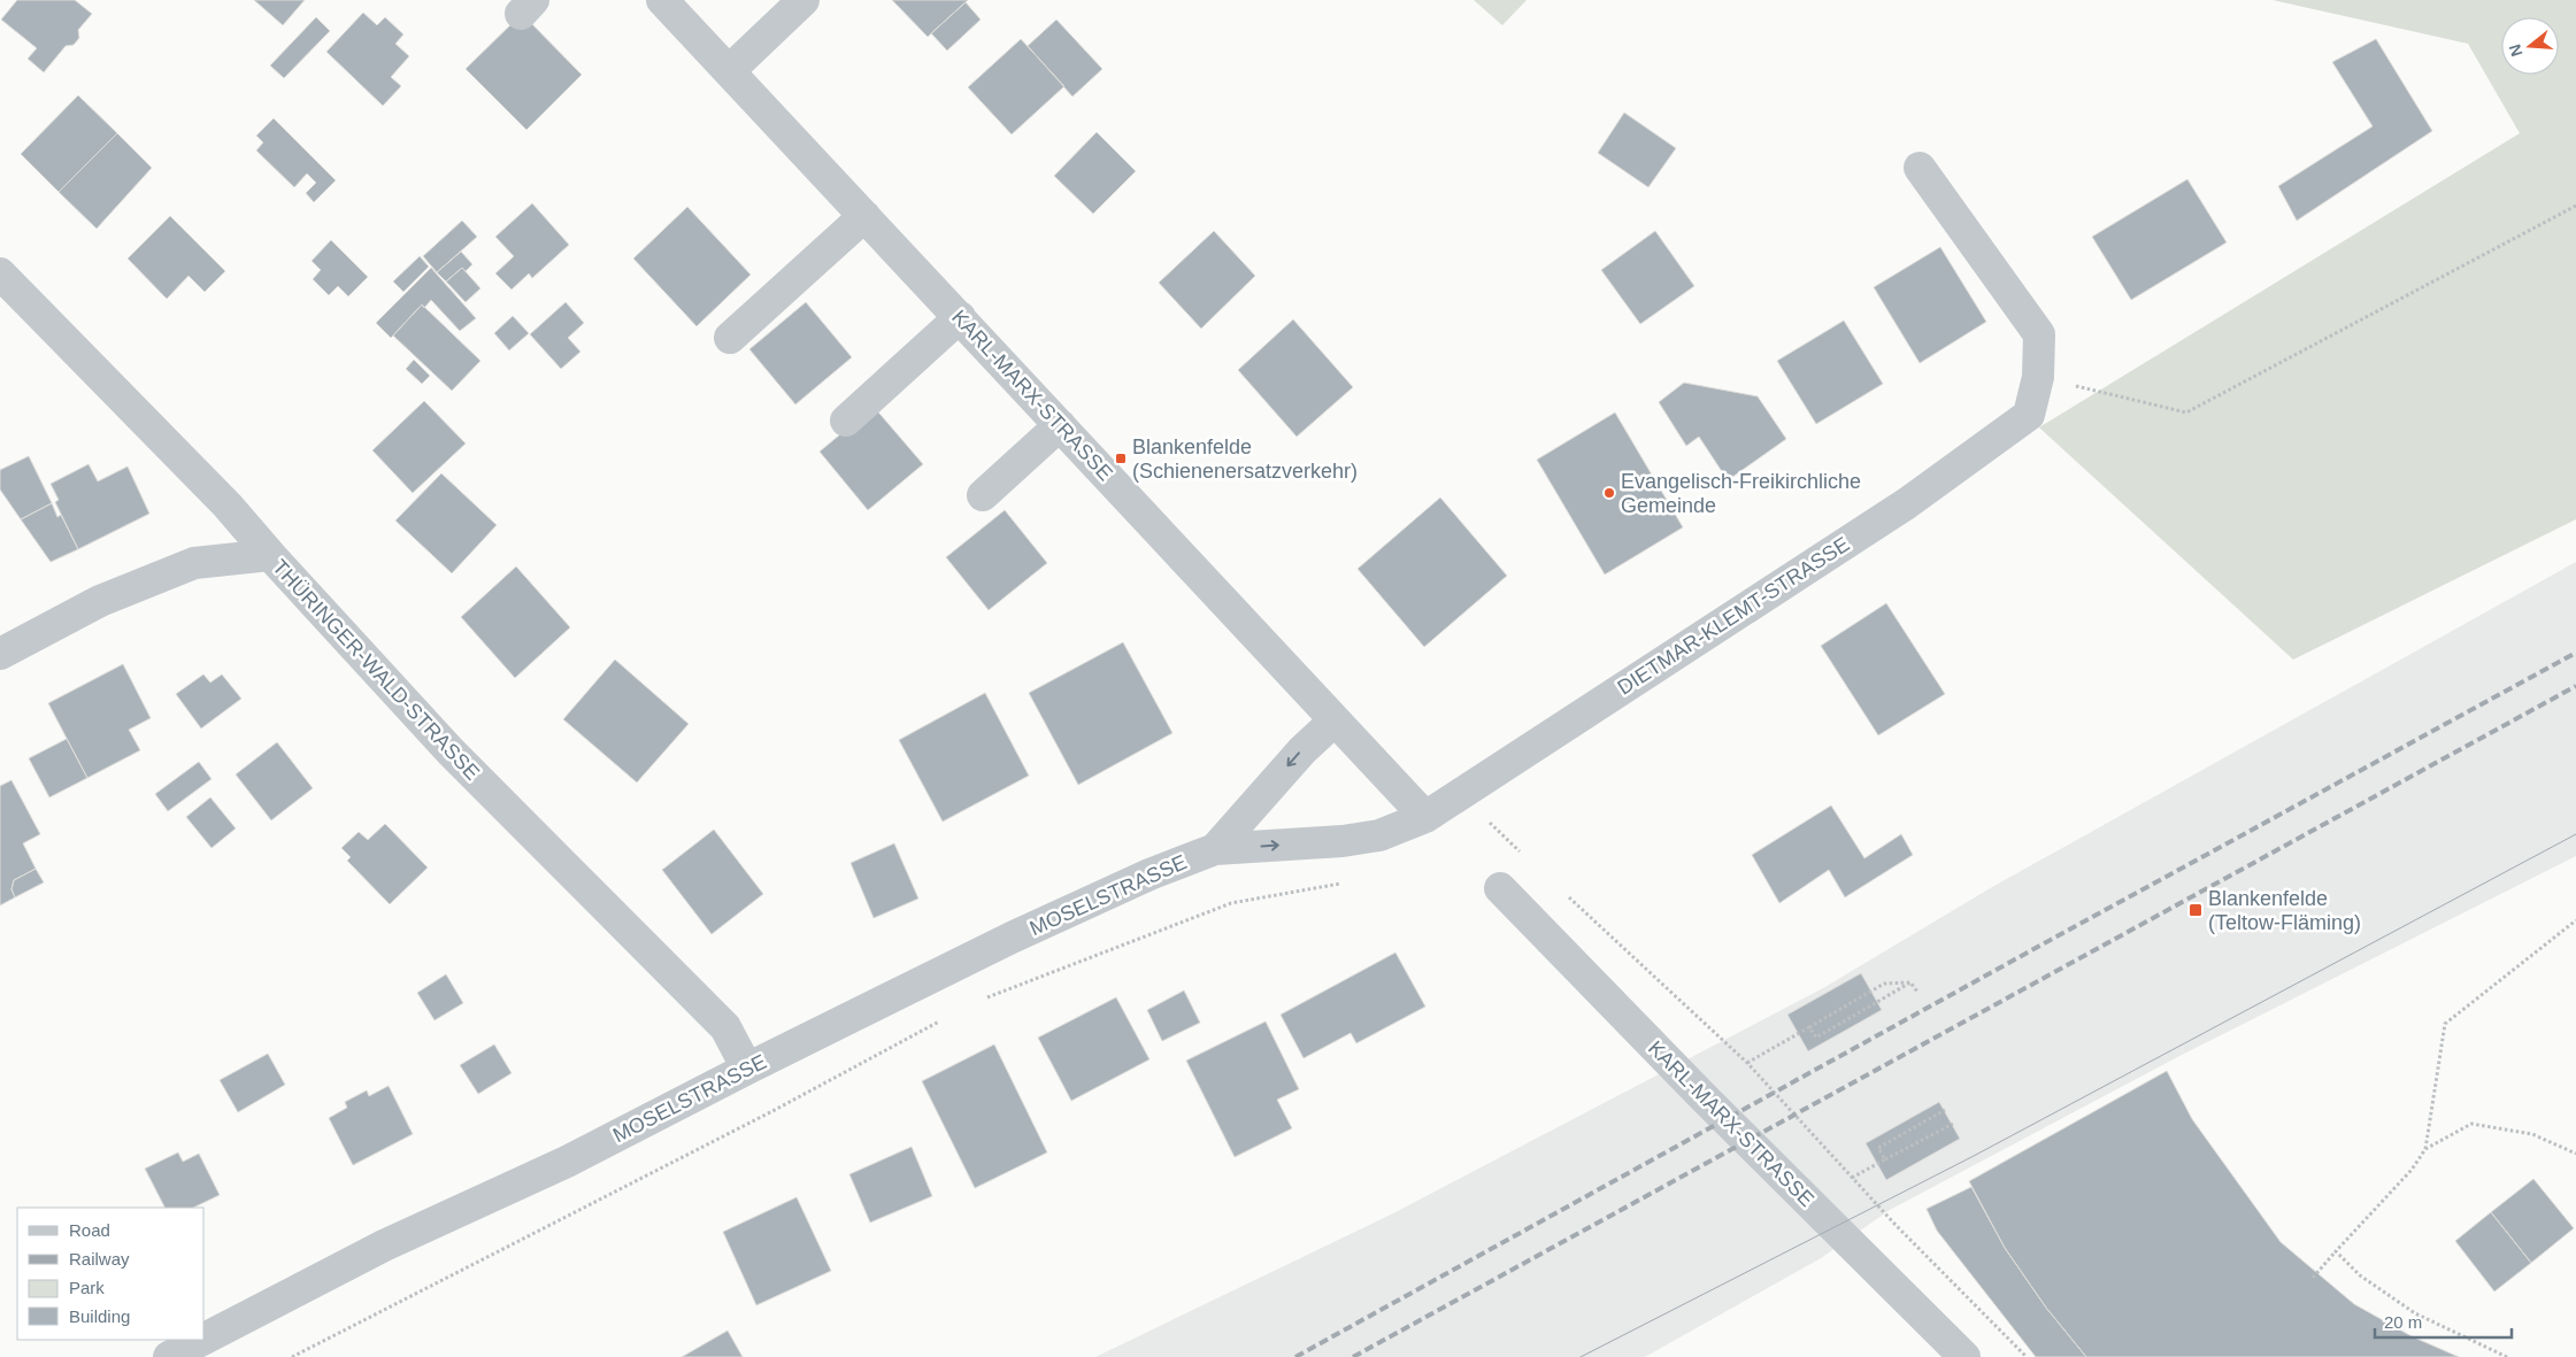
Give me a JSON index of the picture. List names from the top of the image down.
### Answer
{
  "streets": {
    "street": [
      "KARL-MARX-STRASSE",
      "DIETMAR-KLEMT-STRASSE",
      "THÜRINGER-WALD-STRASSE",
      "MOSELSTRASSE"
    ]
  },
  "crossings": [
    ["KARL-MARX-STRASSE", "DIETMAR-KLEMT-STRASSE"],
    ["KARL-MARX-STRASSE", "MOSELSTRASSE"],
    ["DIETMAR-KLEMT-STRASSE", "MOSELSTRASSE"],
    ["THÜRINGER-WALD-STRASSE", "MOSELSTRASSE"]
  ],
  "places": {
    "transit": ["Blankenfelde (Schienenersatzverkehr)", "Blankenfelde (Teltow-Fläming)"],
    "other": ["Evangelisch-Freikirchliche Gemeinde"]
  },
  "legend": [
    "Road",
    "Railway",
    "Park",
    "Building"
  ],
  "scale_bar": "20 m",
  "north": "left"
}
